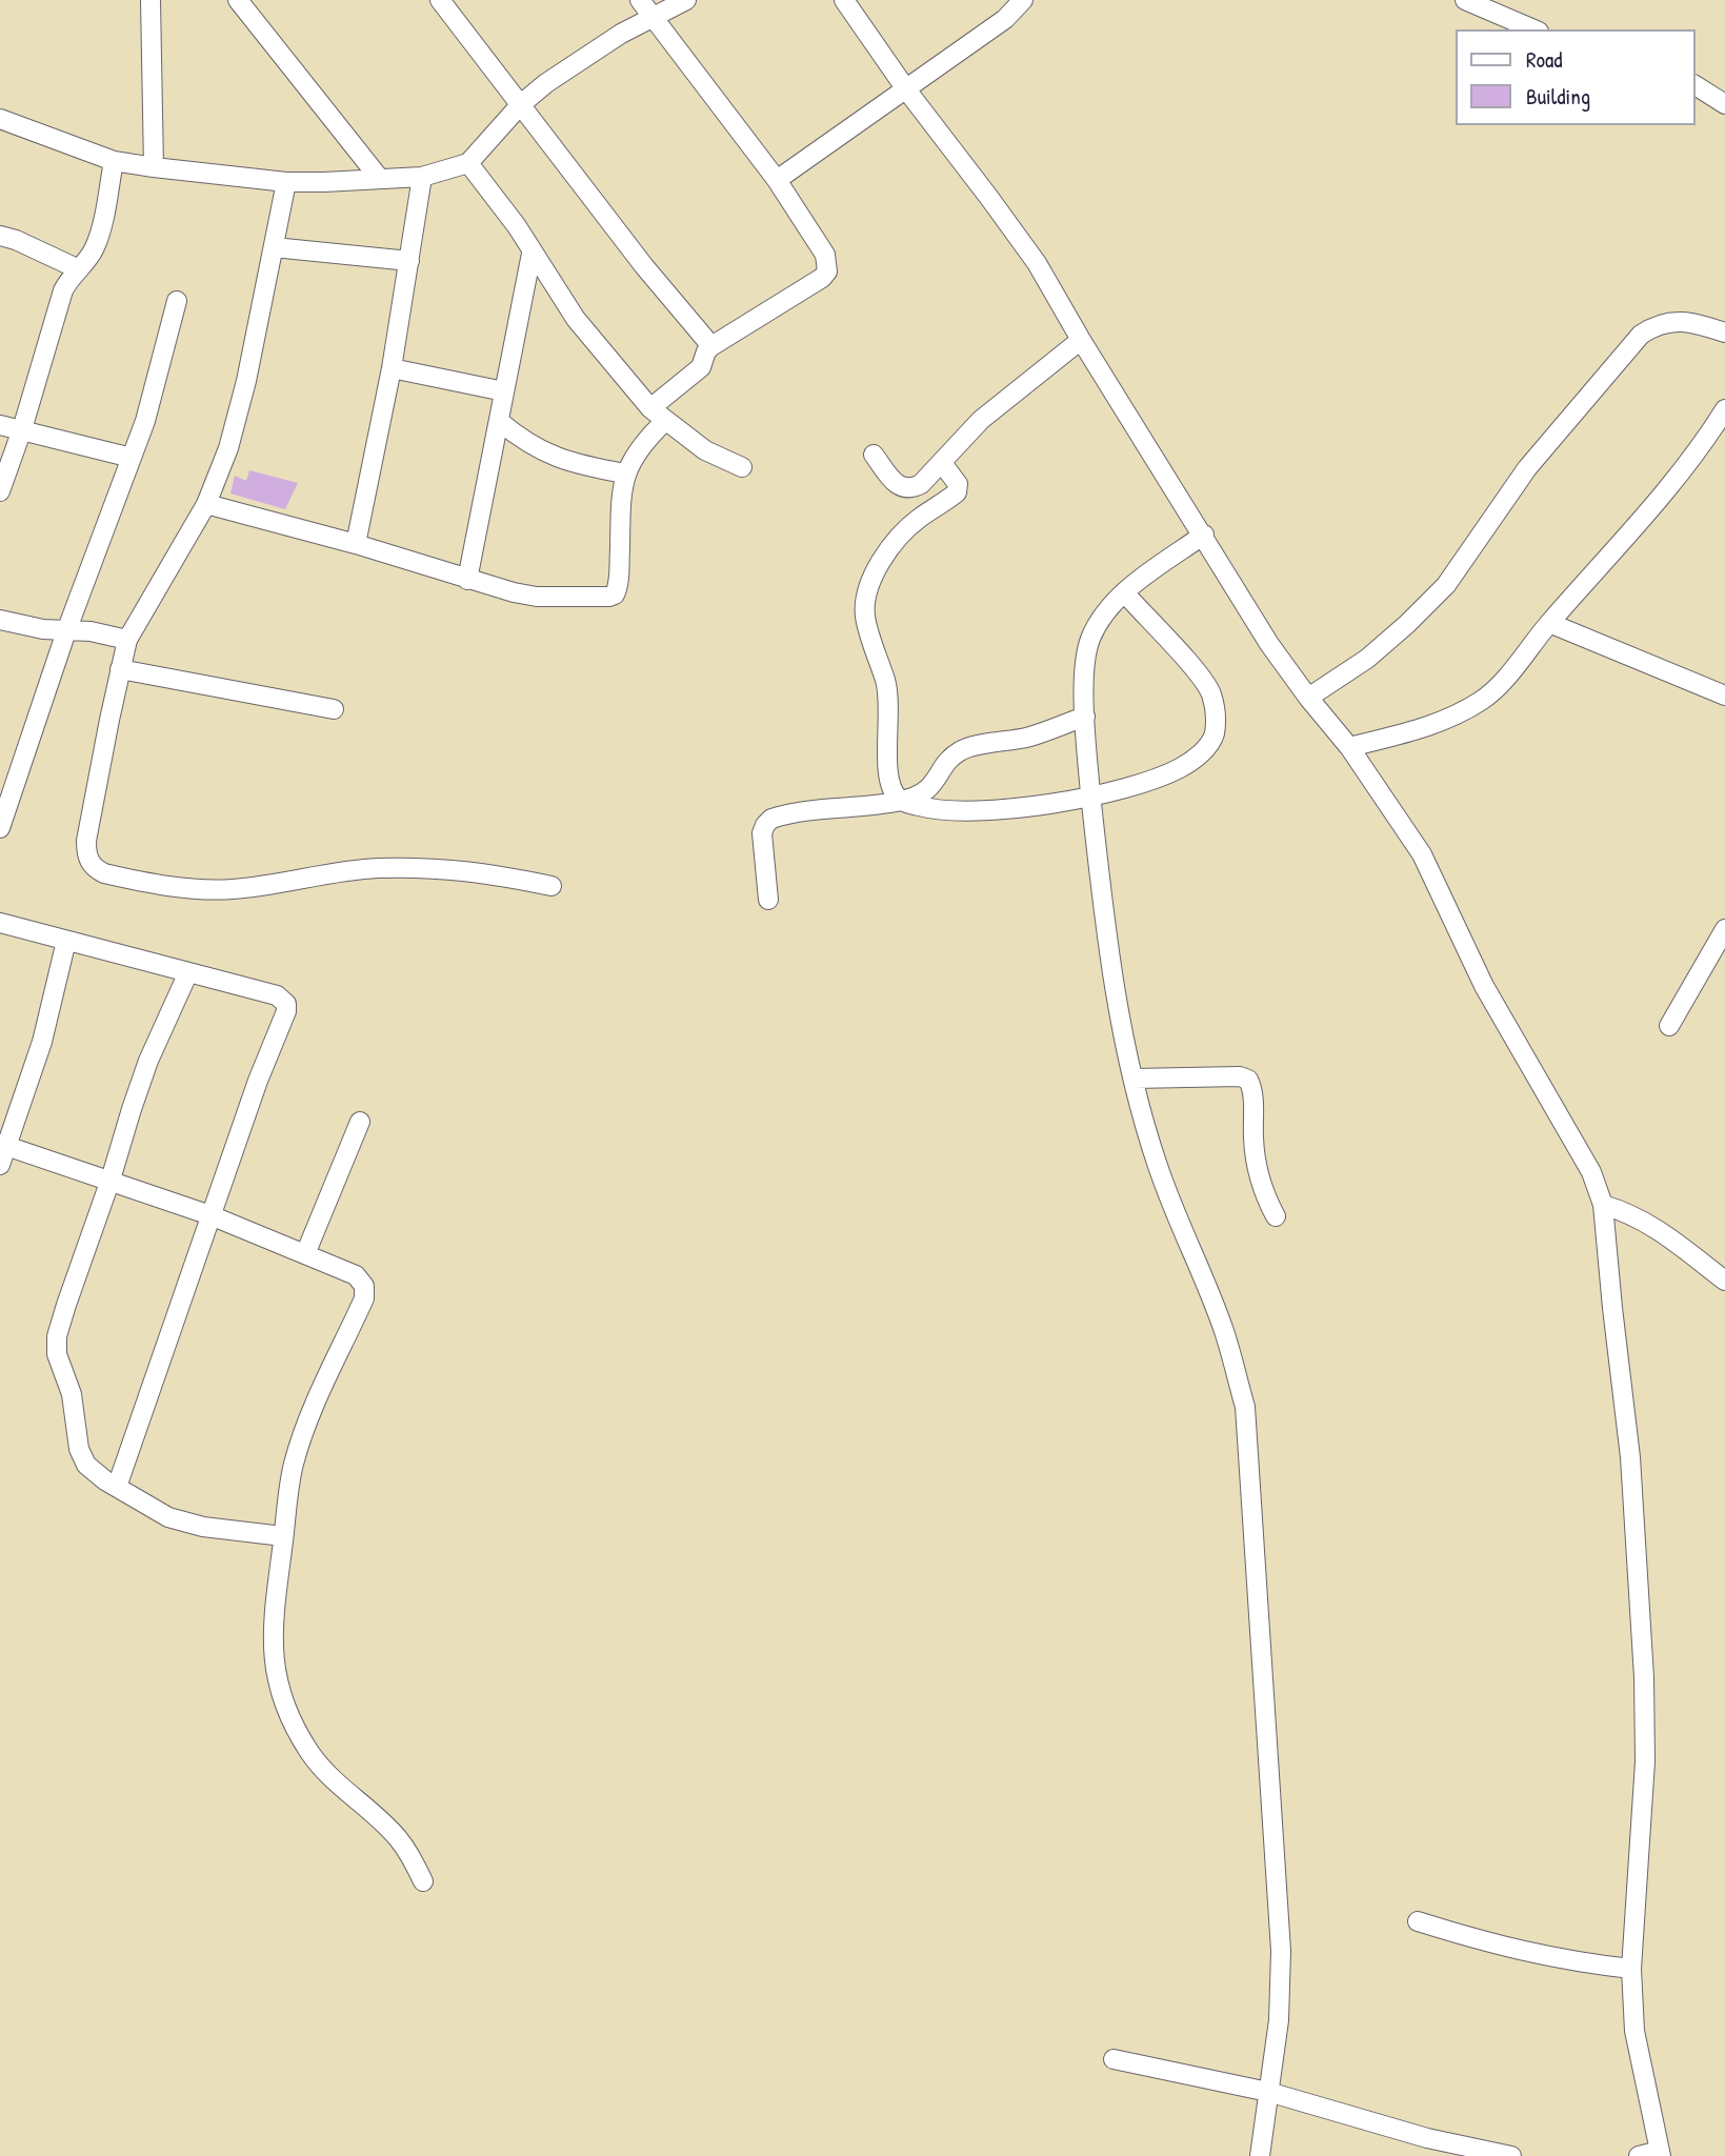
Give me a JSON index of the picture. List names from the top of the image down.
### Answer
{
  "legend": ["Road", "Building"]
}
